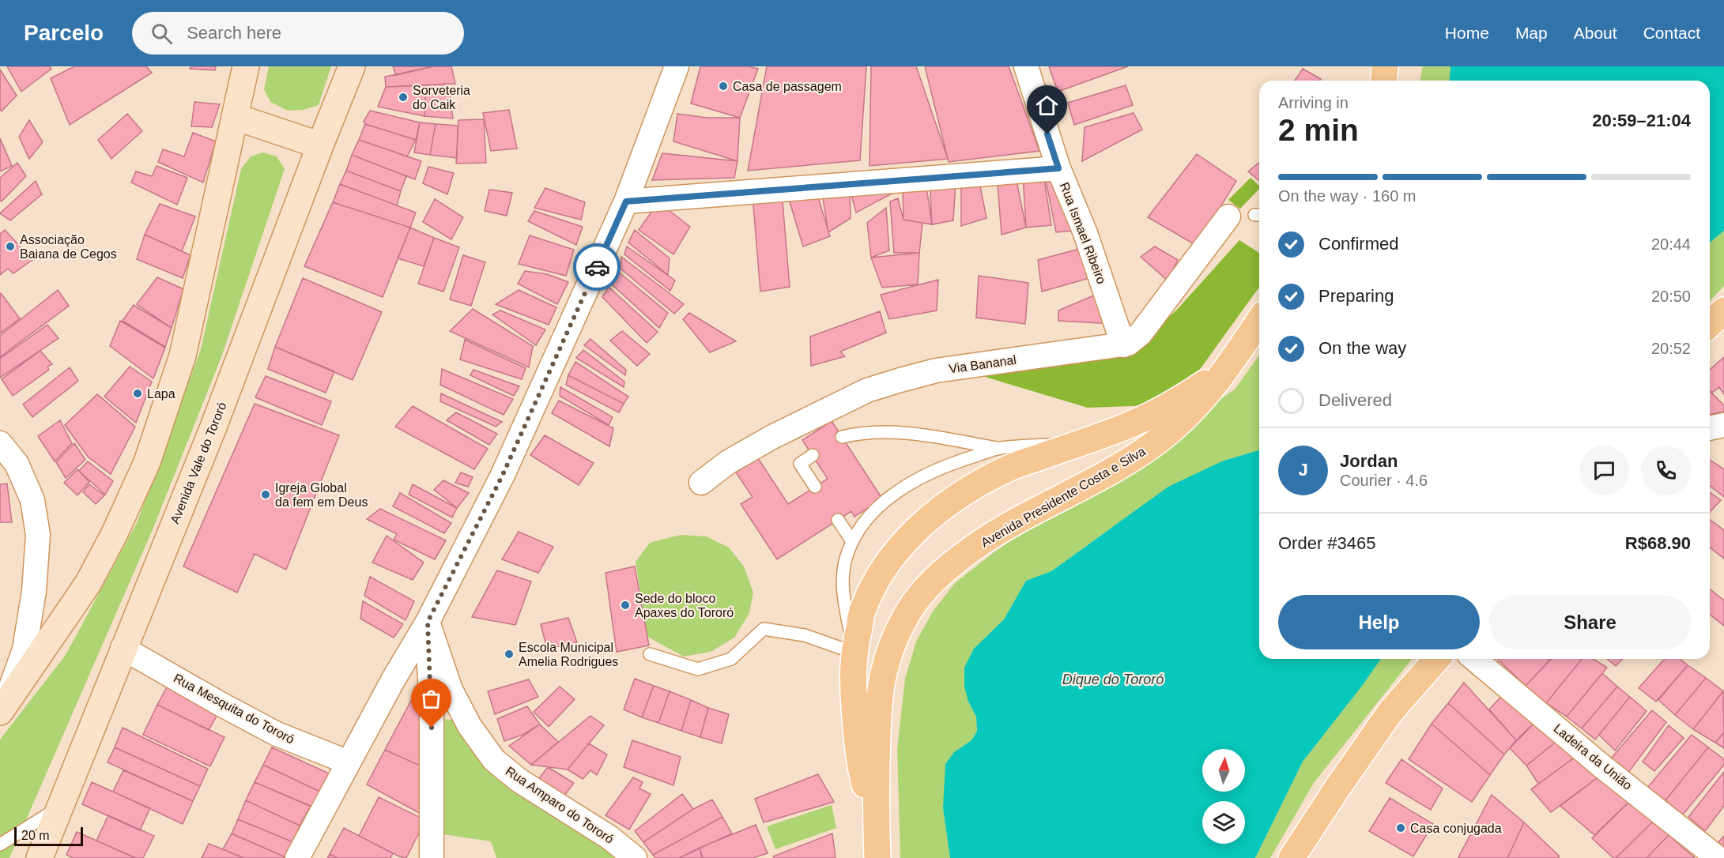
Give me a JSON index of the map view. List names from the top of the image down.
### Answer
{
  "streets": {
    "main road": ["Avenida Presidente Costa e Silva"],
    "street": [
      "Rua Ismael Ribeiro",
      "Via Bananal",
      "Avenida Vale do Tororó",
      "Rua Mesquita do Tororó",
      "Ladeira da União",
      "Rua Amparo do Tororó"
    ]
  },
  "crossings": [
    ["Rua Ismael Ribeiro", "Via Bananal"],
    ["Avenida Vale do Tororó", "Rua Mesquita do Tororó"]
  ],
  "water": ["Dique do Tororó"],
  "places": [
    "Casa de passagem",
    "Sorveteria do Caik",
    "Associação Baiana de Cegos",
    "Lapa",
    "Igreja Global da fem em Deus",
    "Sede do bloco Apaxes do Tororó",
    "Escola Municipal Amelia Rodrigues",
    "Casa conjugada"
  ],
  "scale_bar": "20 m",
  "north": "top",
  "page": {
    "header": "Parcelo",
    "search": "Search here",
    "nav": [
      "Home",
      "Map",
      "About",
      "Contact"
    ],
    "heading": ["2 min", "Arriving in", "20:59–21:04"],
    "panel": [
      "Jordan",
      "Courier · 4.6",
      "Order #3465",
      "R$68.90"
    ],
    "bar": "On the way · 160 m",
    "list": [
      ["Confirmed", "20:44"],
      ["Preparing", "20:50"],
      ["On the way", "20:52"],
      "Delivered"
    ],
    "round": "J",
    "buttons": ["Help", "Share"],
    "scale": "20 m"
  }
}
